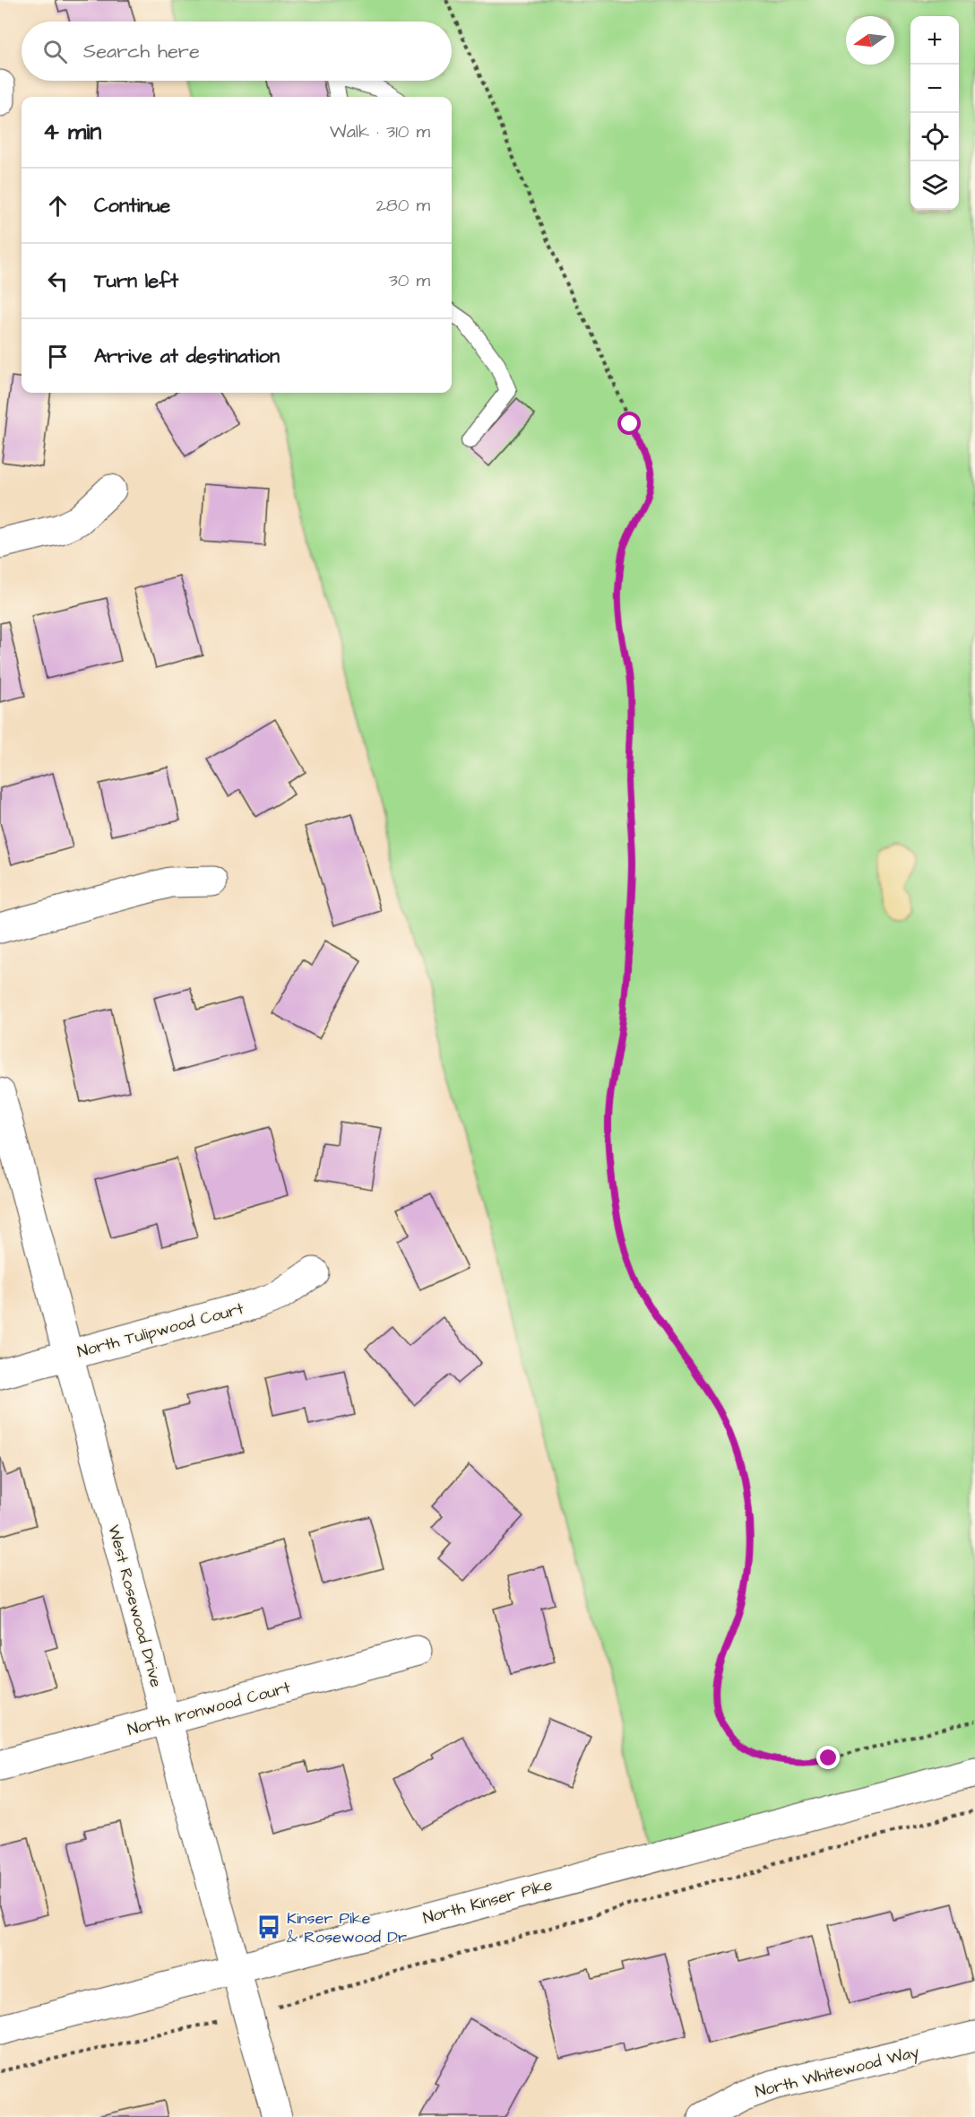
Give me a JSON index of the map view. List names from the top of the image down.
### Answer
{
  "streets": {
    "street": [
      "North Tulipwood Court",
      "West Rosewood Drive",
      "North Ironwood Court",
      "North Kinser Pike",
      "North Whitewood Way"
    ]
  },
  "crossings": [
    ["North Tulipwood Court", "West Rosewood Drive"],
    ["West Rosewood Drive", "North Ironwood Court"],
    ["West Rosewood Drive", "North Kinser Pike"]
  ],
  "places": {
    "bus stop": ["Kinser Pike & Rosewood Dr"]
  },
  "north": "left",
  "page": {
    "map_buttons": ["+", "−"],
    "search": "Search here",
    "heading": ["4 min", "Walk · 310 m"],
    "list": [
      ["Continue", "280 m"],
      ["Turn left", "30 m"],
      "Arrive at destination"
    ]
  }
}
